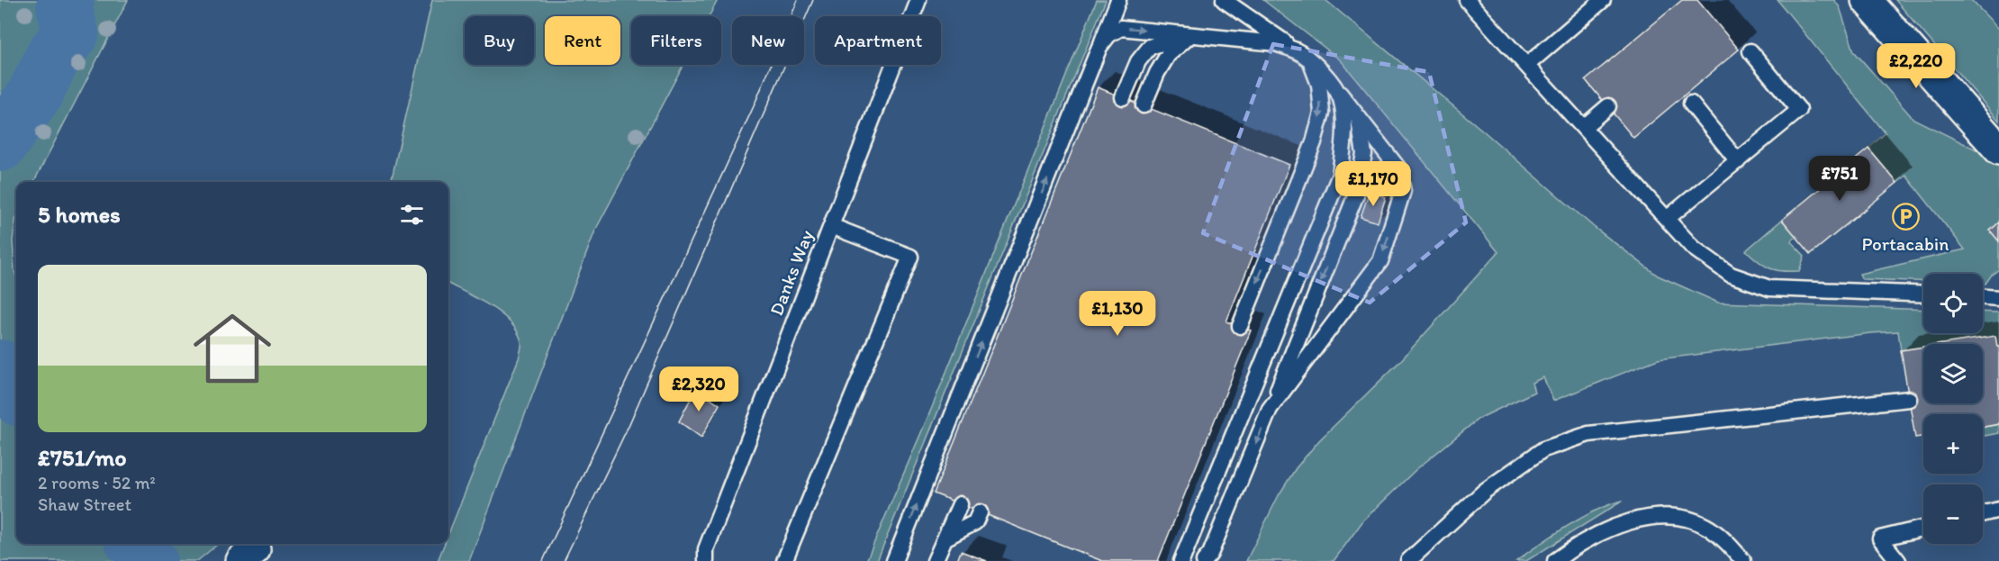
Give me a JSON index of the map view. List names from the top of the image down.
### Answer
{
  "streets": {
    "lane": ["Danks Way"]
  },
  "places": {
    "parking": ["Portacabin"]
  },
  "page": {
    "chip": [
      "Buy",
      "Rent",
      "Filters",
      "New",
      "Apartment"
    ],
    "price": [
      "£2,220",
      "£751",
      "£1,170",
      "£1,130",
      "£2,320"
    ],
    "heading": "5 homes",
    "list": [
      {
        "name": "£751/mo",
        "note": "2 rooms · 52 m² · Shaw Street"
      }
    ],
    "map_buttons": ["+", "−"]
  }
}
